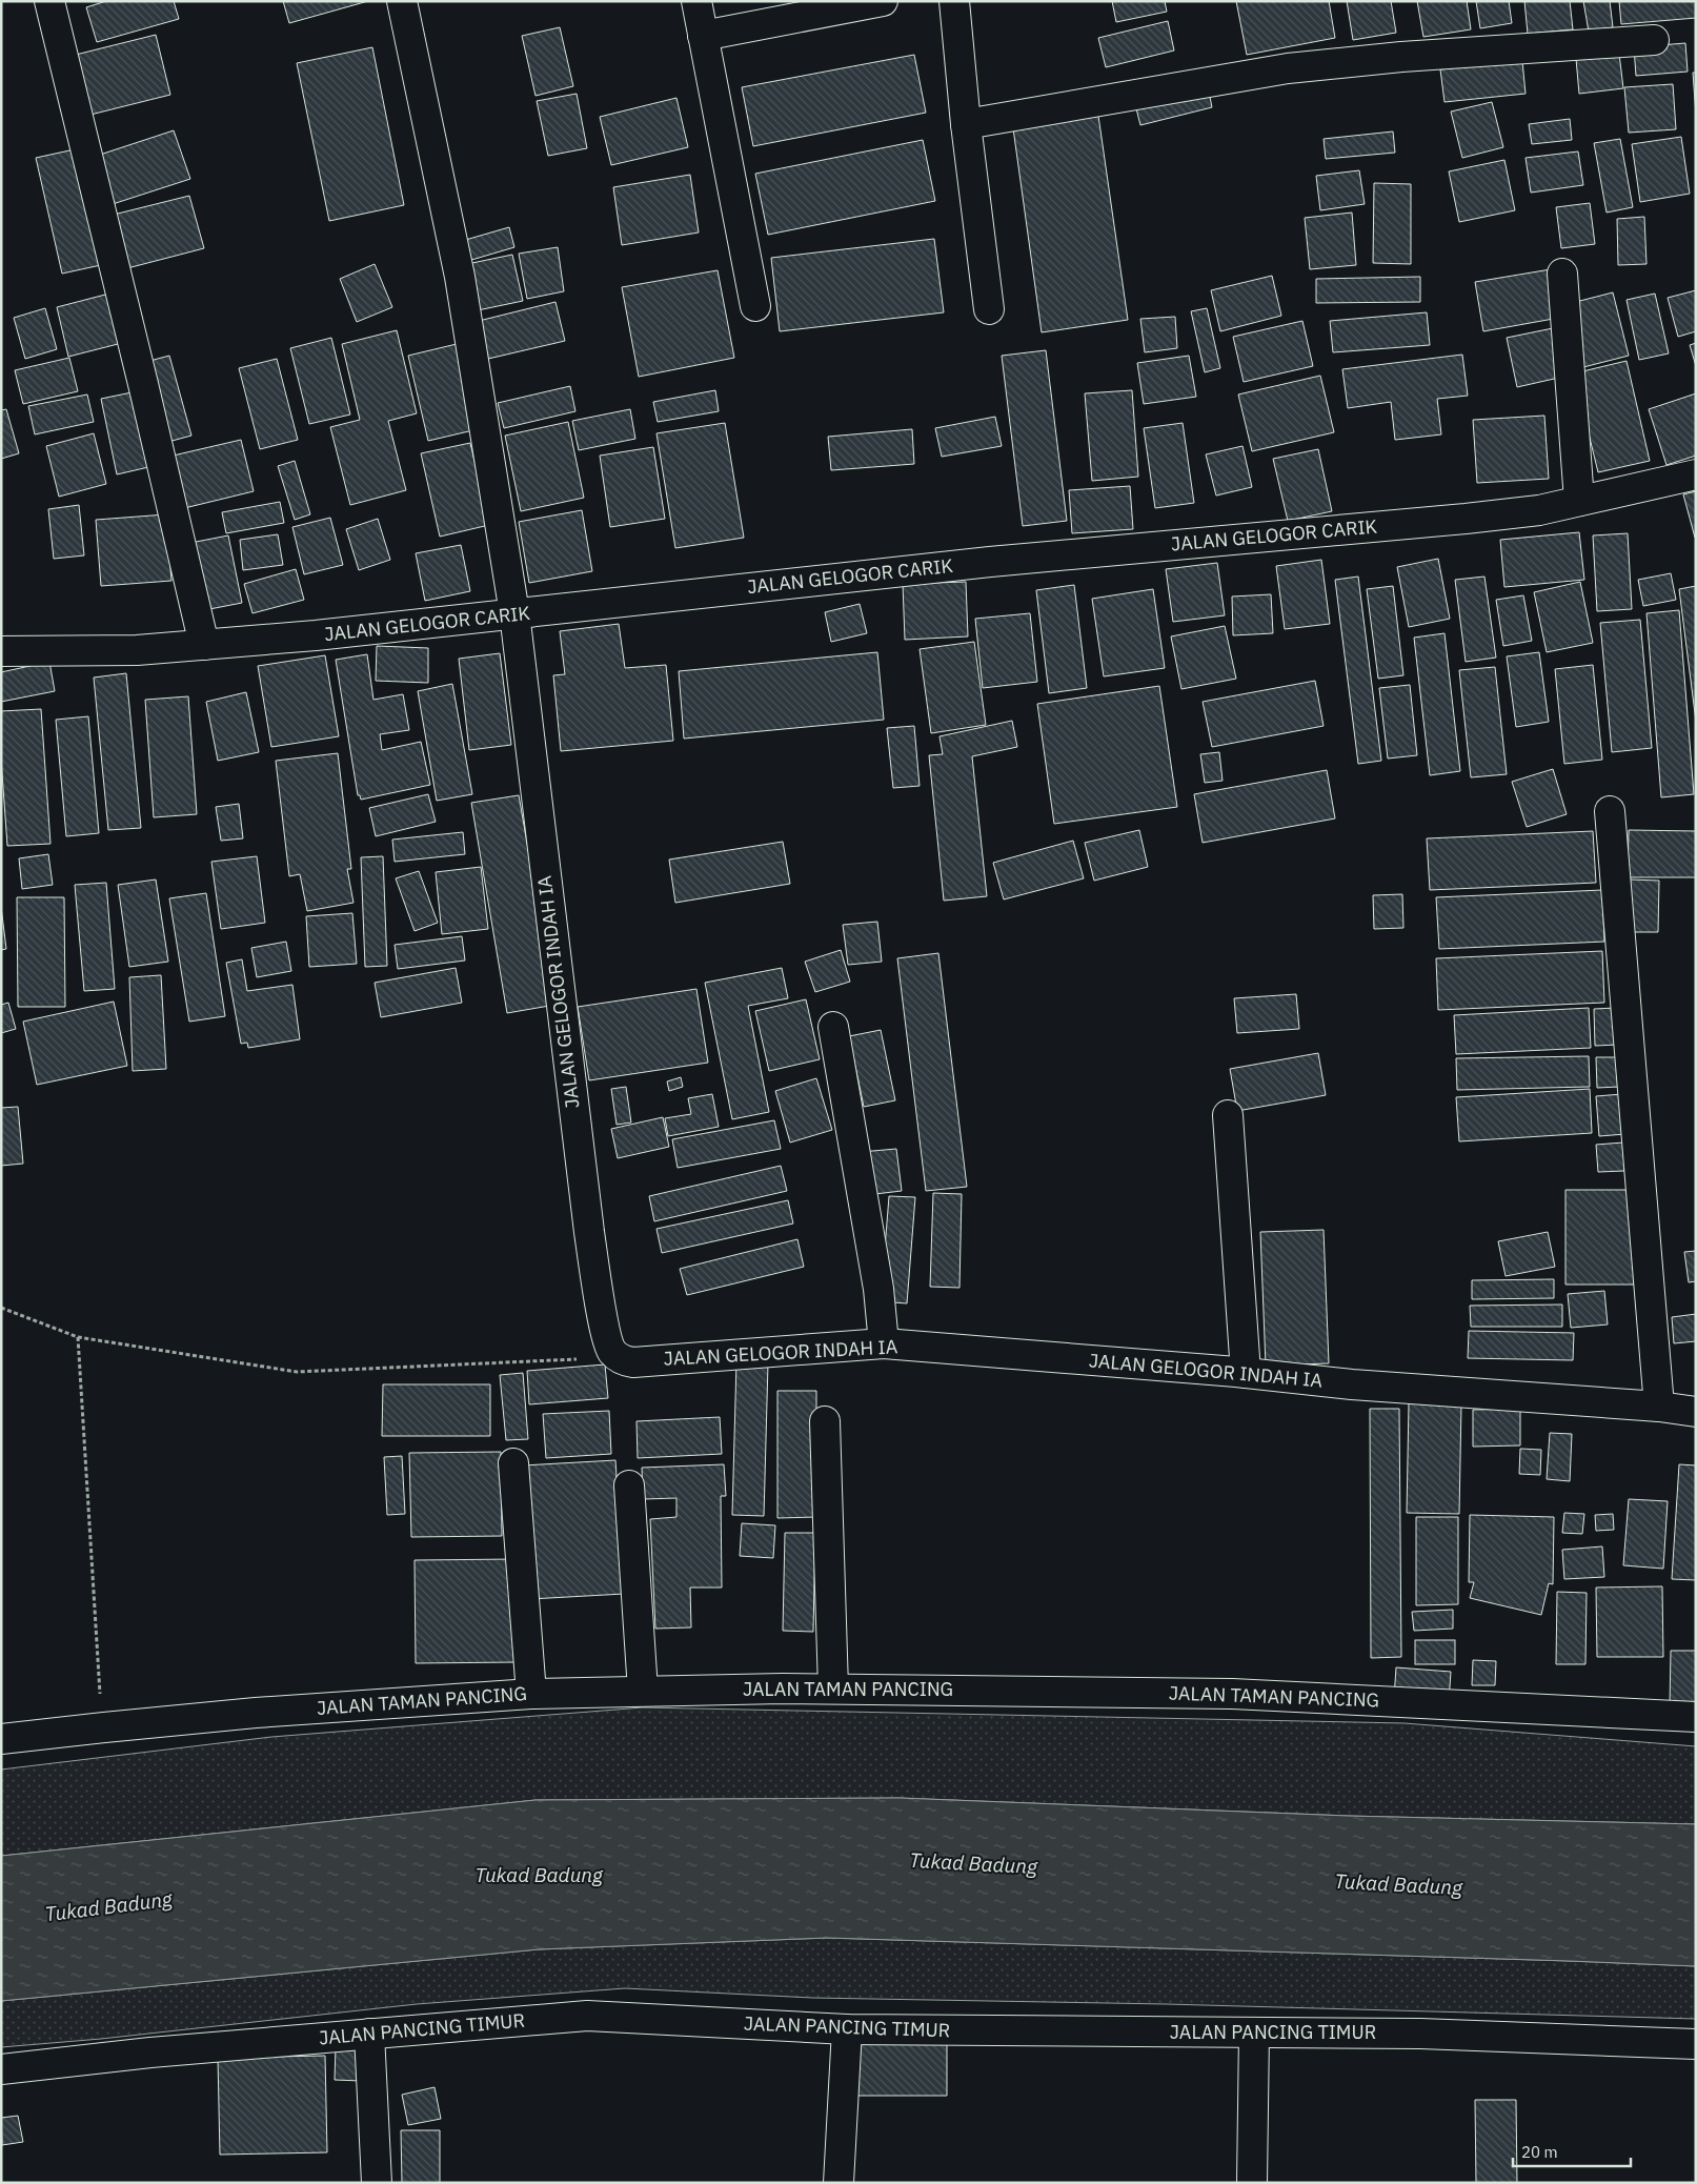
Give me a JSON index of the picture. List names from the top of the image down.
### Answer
{
  "streets": {
    "street": [
      "JALAN GELOGOR CARIK",
      "JALAN GELOGOR INDAH IA",
      "JALAN TAMAN PANCING",
      "JALAN PANCING TIMUR"
    ]
  },
  "crossings": [
    ["JALAN GELOGOR CARIK", "JALAN GELOGOR INDAH IA"]
  ],
  "water": ["Tukad Badung"],
  "scale_bar": "20 m"
}
